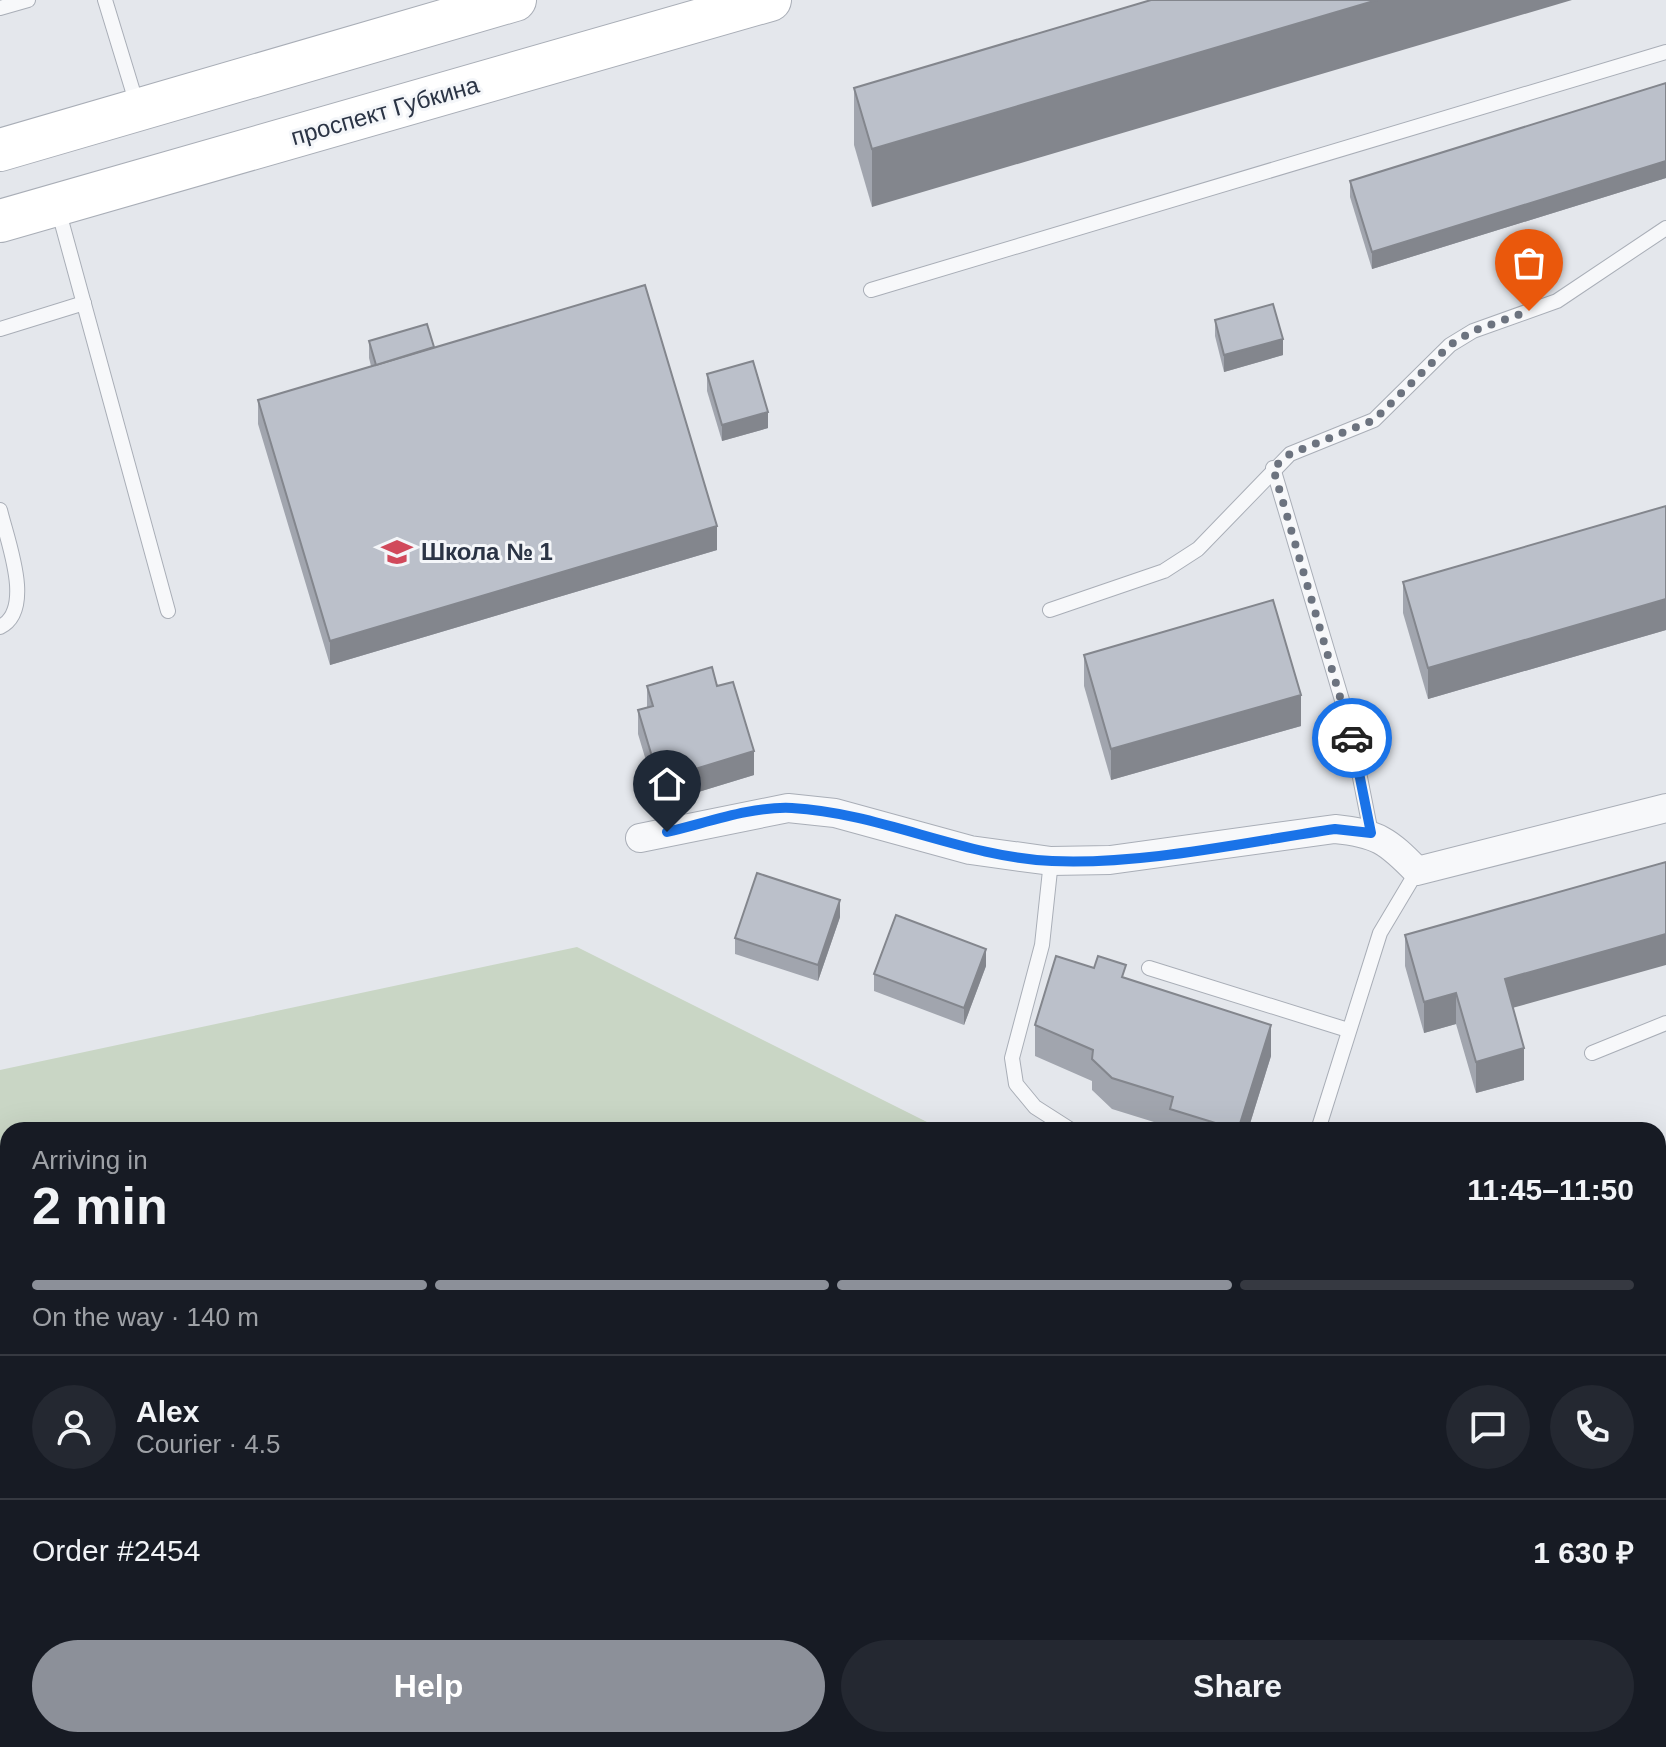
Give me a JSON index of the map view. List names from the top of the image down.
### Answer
{
  "streets": {
    "main road": ["проспект Губкина"]
  },
  "places": {
    "school or university": ["Школа № 1"]
  },
  "page": {
    "heading": ["2 min", "Arriving in", "11:45–11:50"],
    "panel": [
      "Alex",
      "Courier · 4.5",
      "Order #2454",
      "1 630 ₽"
    ],
    "bar": "On the way · 140 m",
    "buttons": ["Help", "Share"]
  }
}
